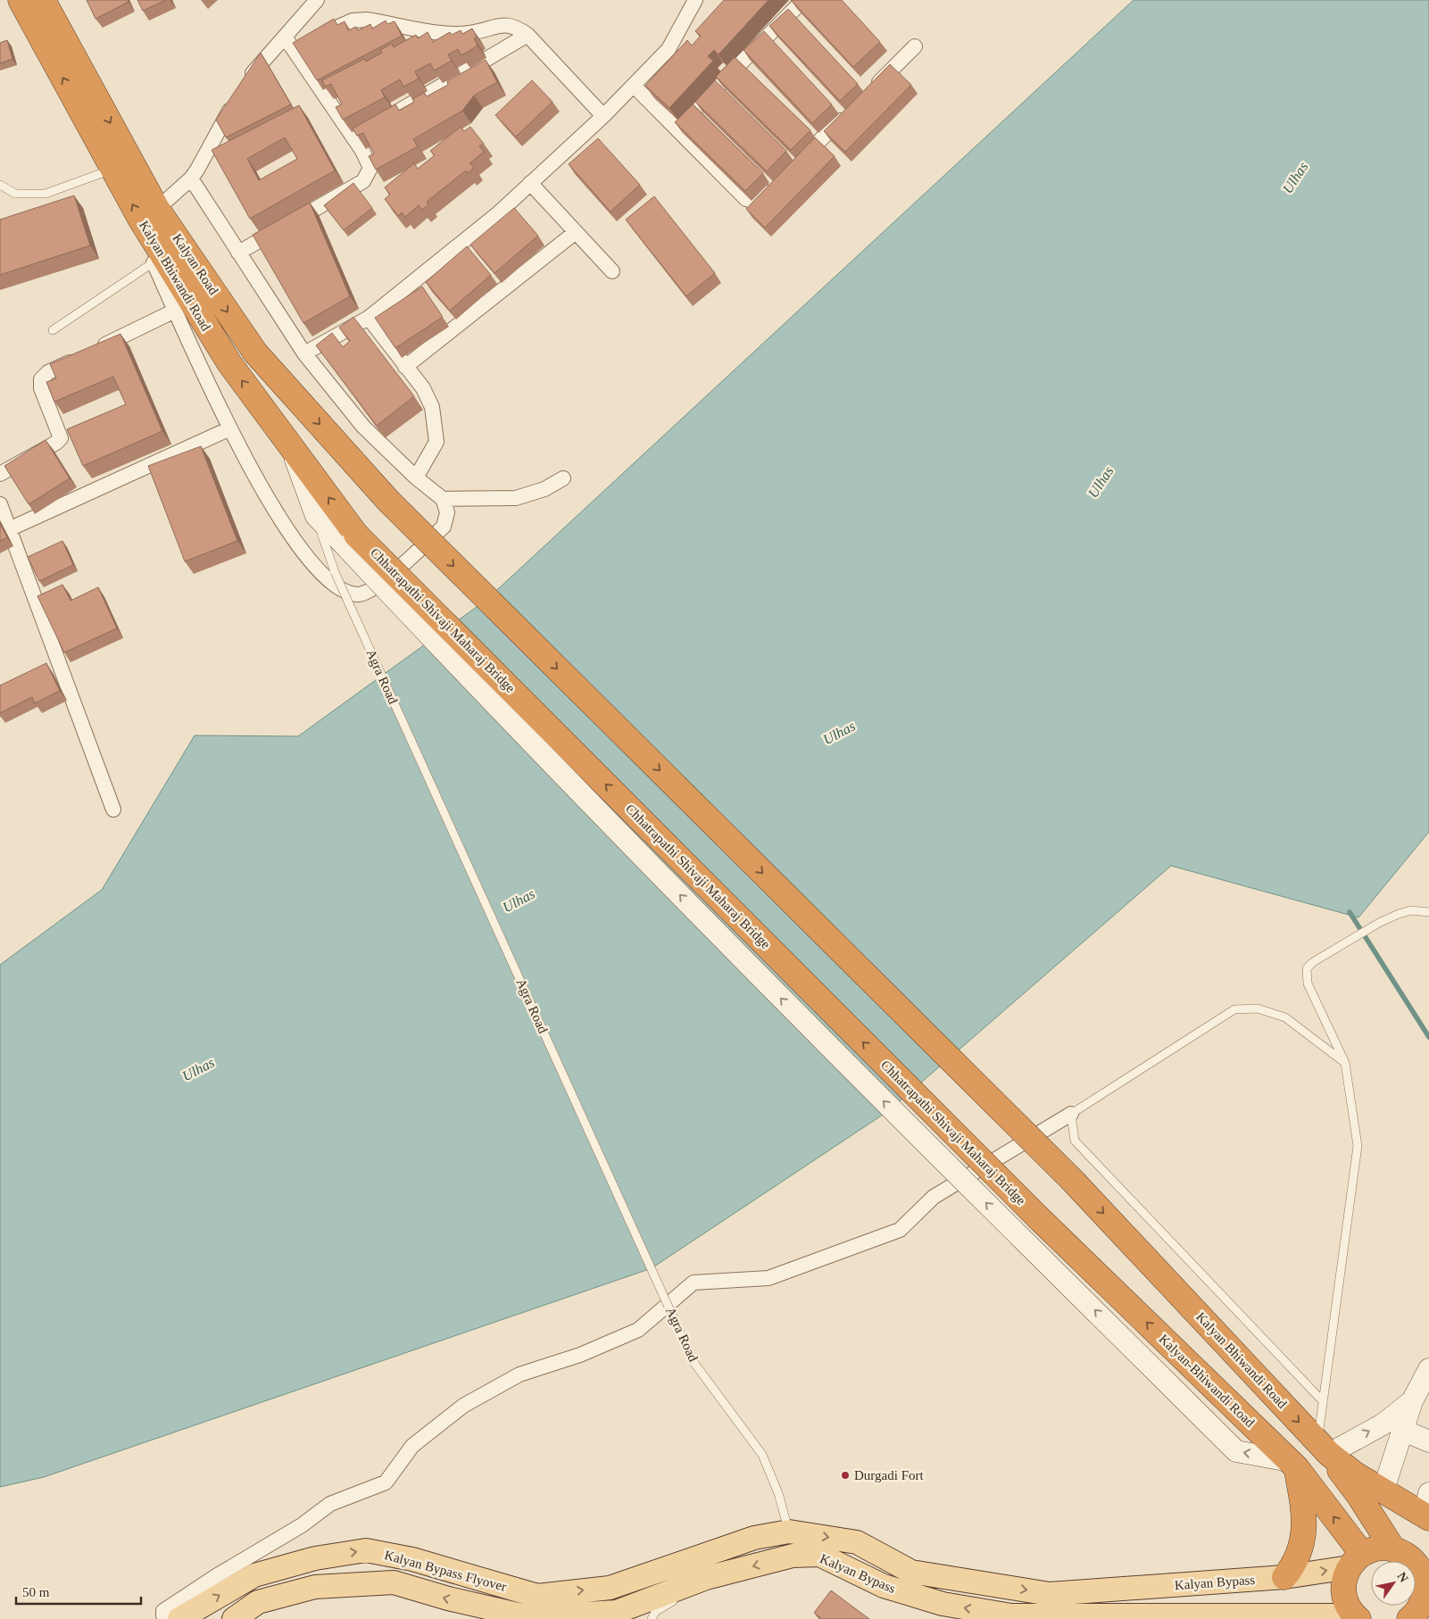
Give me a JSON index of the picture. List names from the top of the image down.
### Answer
{
  "streets": {
    "highway": [
      "Kalyan Road",
      "Kalyan Bhiwandi Road",
      "Chhatrapathi Shivaji Maharaj Bridge",
      "Kalyan-Bhiwandi Road"
    ],
    "main road": ["Kalyan Bypass Flyover", "Kalyan Bypass"],
    "street": ["Agra Road"]
  },
  "crossings": [
    ["Kalyan Road", "Kalyan Bhiwandi Road"],
    ["Kalyan Bhiwandi Road", "Chhatrapathi Shivaji Maharaj Bridge"],
    ["Kalyan Bhiwandi Road", "Agra Road"],
    ["Chhatrapathi Shivaji Maharaj Bridge", "Kalyan-Bhiwandi Road"],
    ["Agra Road", "Kalyan Bypass"],
    ["Kalyan-Bhiwandi Road", "Kalyan Bypass"],
    ["Kalyan Bypass Flyover", "Kalyan Bypass"]
  ],
  "one_way": ["Kalyan Road", "Chhatrapathi Shivaji Maharaj Bridge", "Kalyan-Bhiwandi Road"],
  "water": ["Ulhas"],
  "places": ["Durgadi Fort"],
  "scale_bar": "50 m",
  "north": "top right"
}
